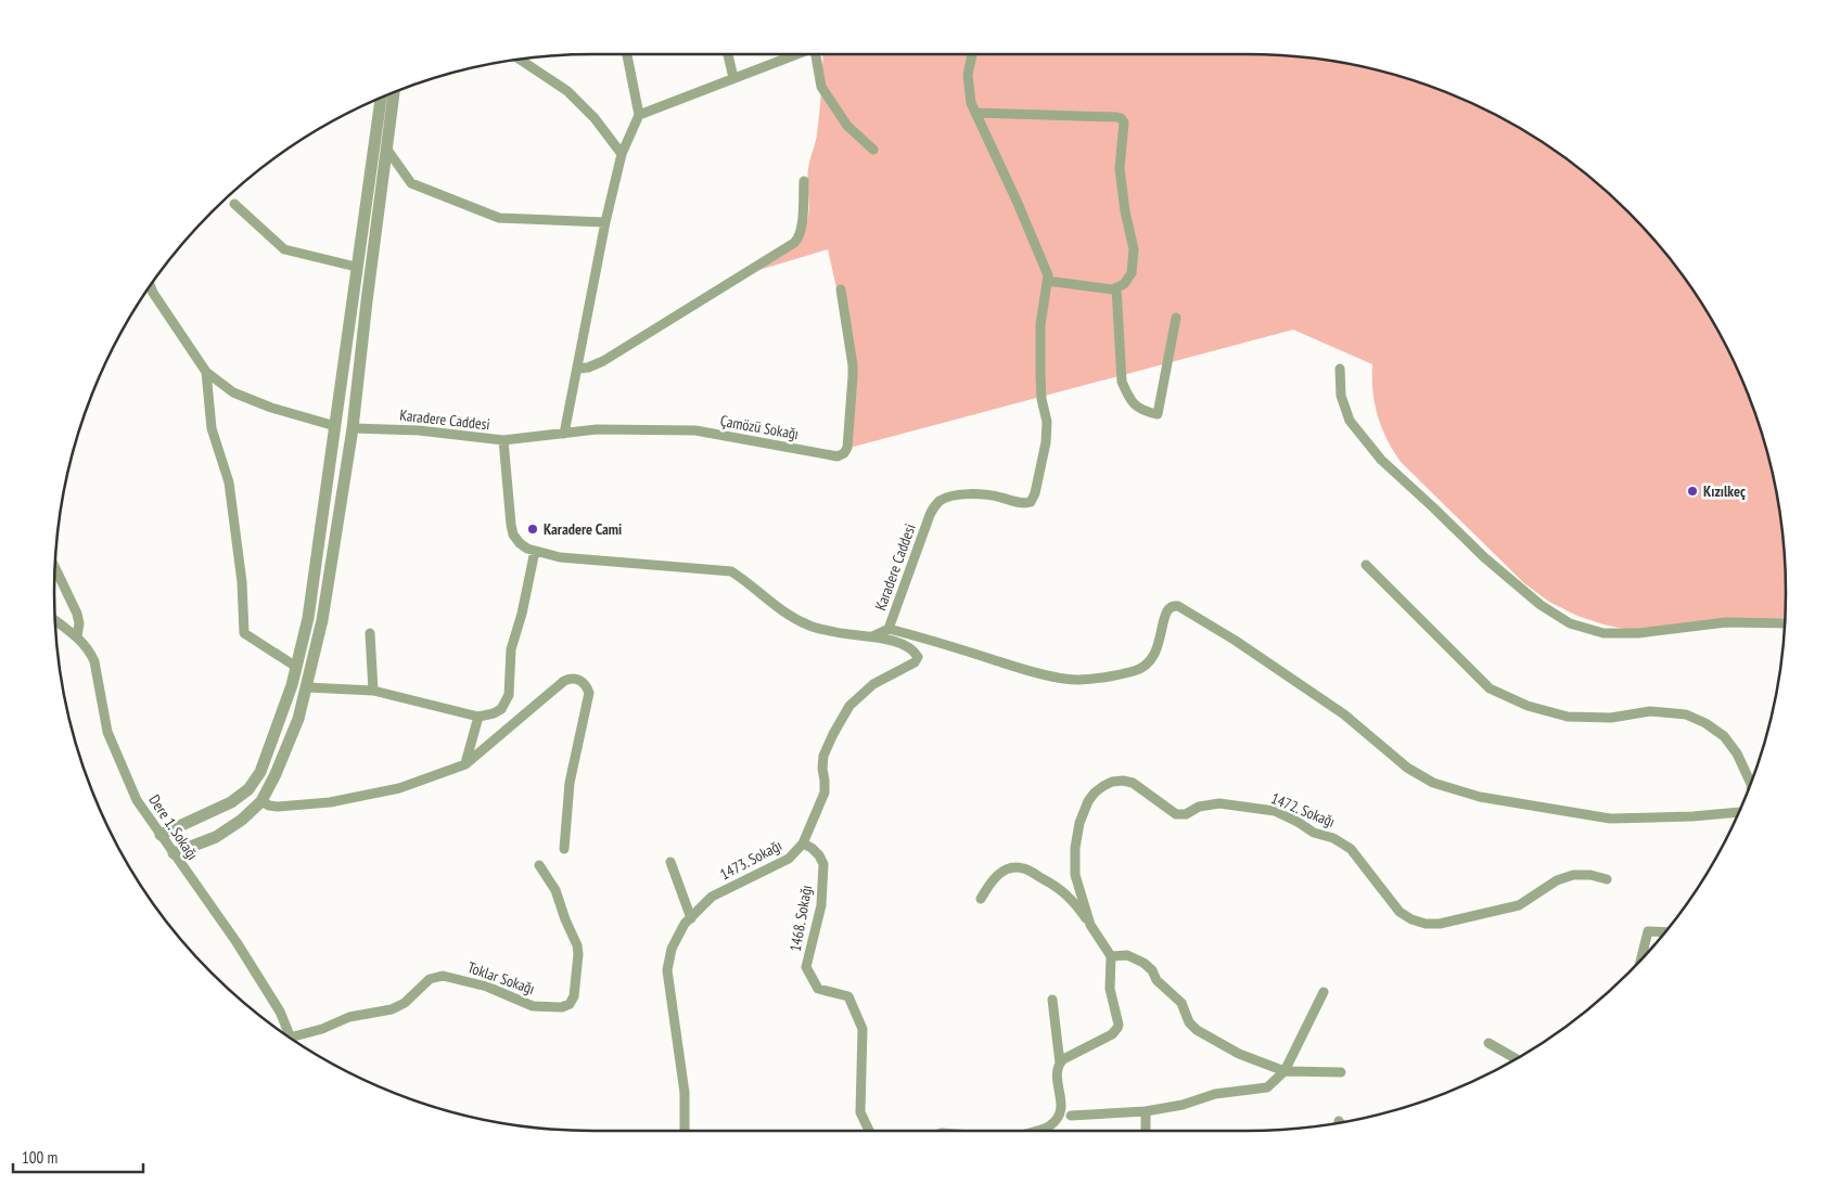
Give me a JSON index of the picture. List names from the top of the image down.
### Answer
{
  "streets": {
    "street": [
      "Karadere Caddesi",
      "Çamözü Sokağı",
      "1472. Sokağı",
      "Dere 1. Sokağı",
      "1473. Sokağı",
      "1468. Sokağı",
      "Toklar Sokağı"
    ]
  },
  "crossings": [
    ["Karadere Caddesi", "Çamözü Sokağı"],
    ["Karadere Caddesi", "1473. Sokağı"],
    ["1473. Sokağı", "1468. Sokağı"]
  ],
  "places": ["Kızılkeç", "Karadere Cami"],
  "scale_bar": "100 m"
}
